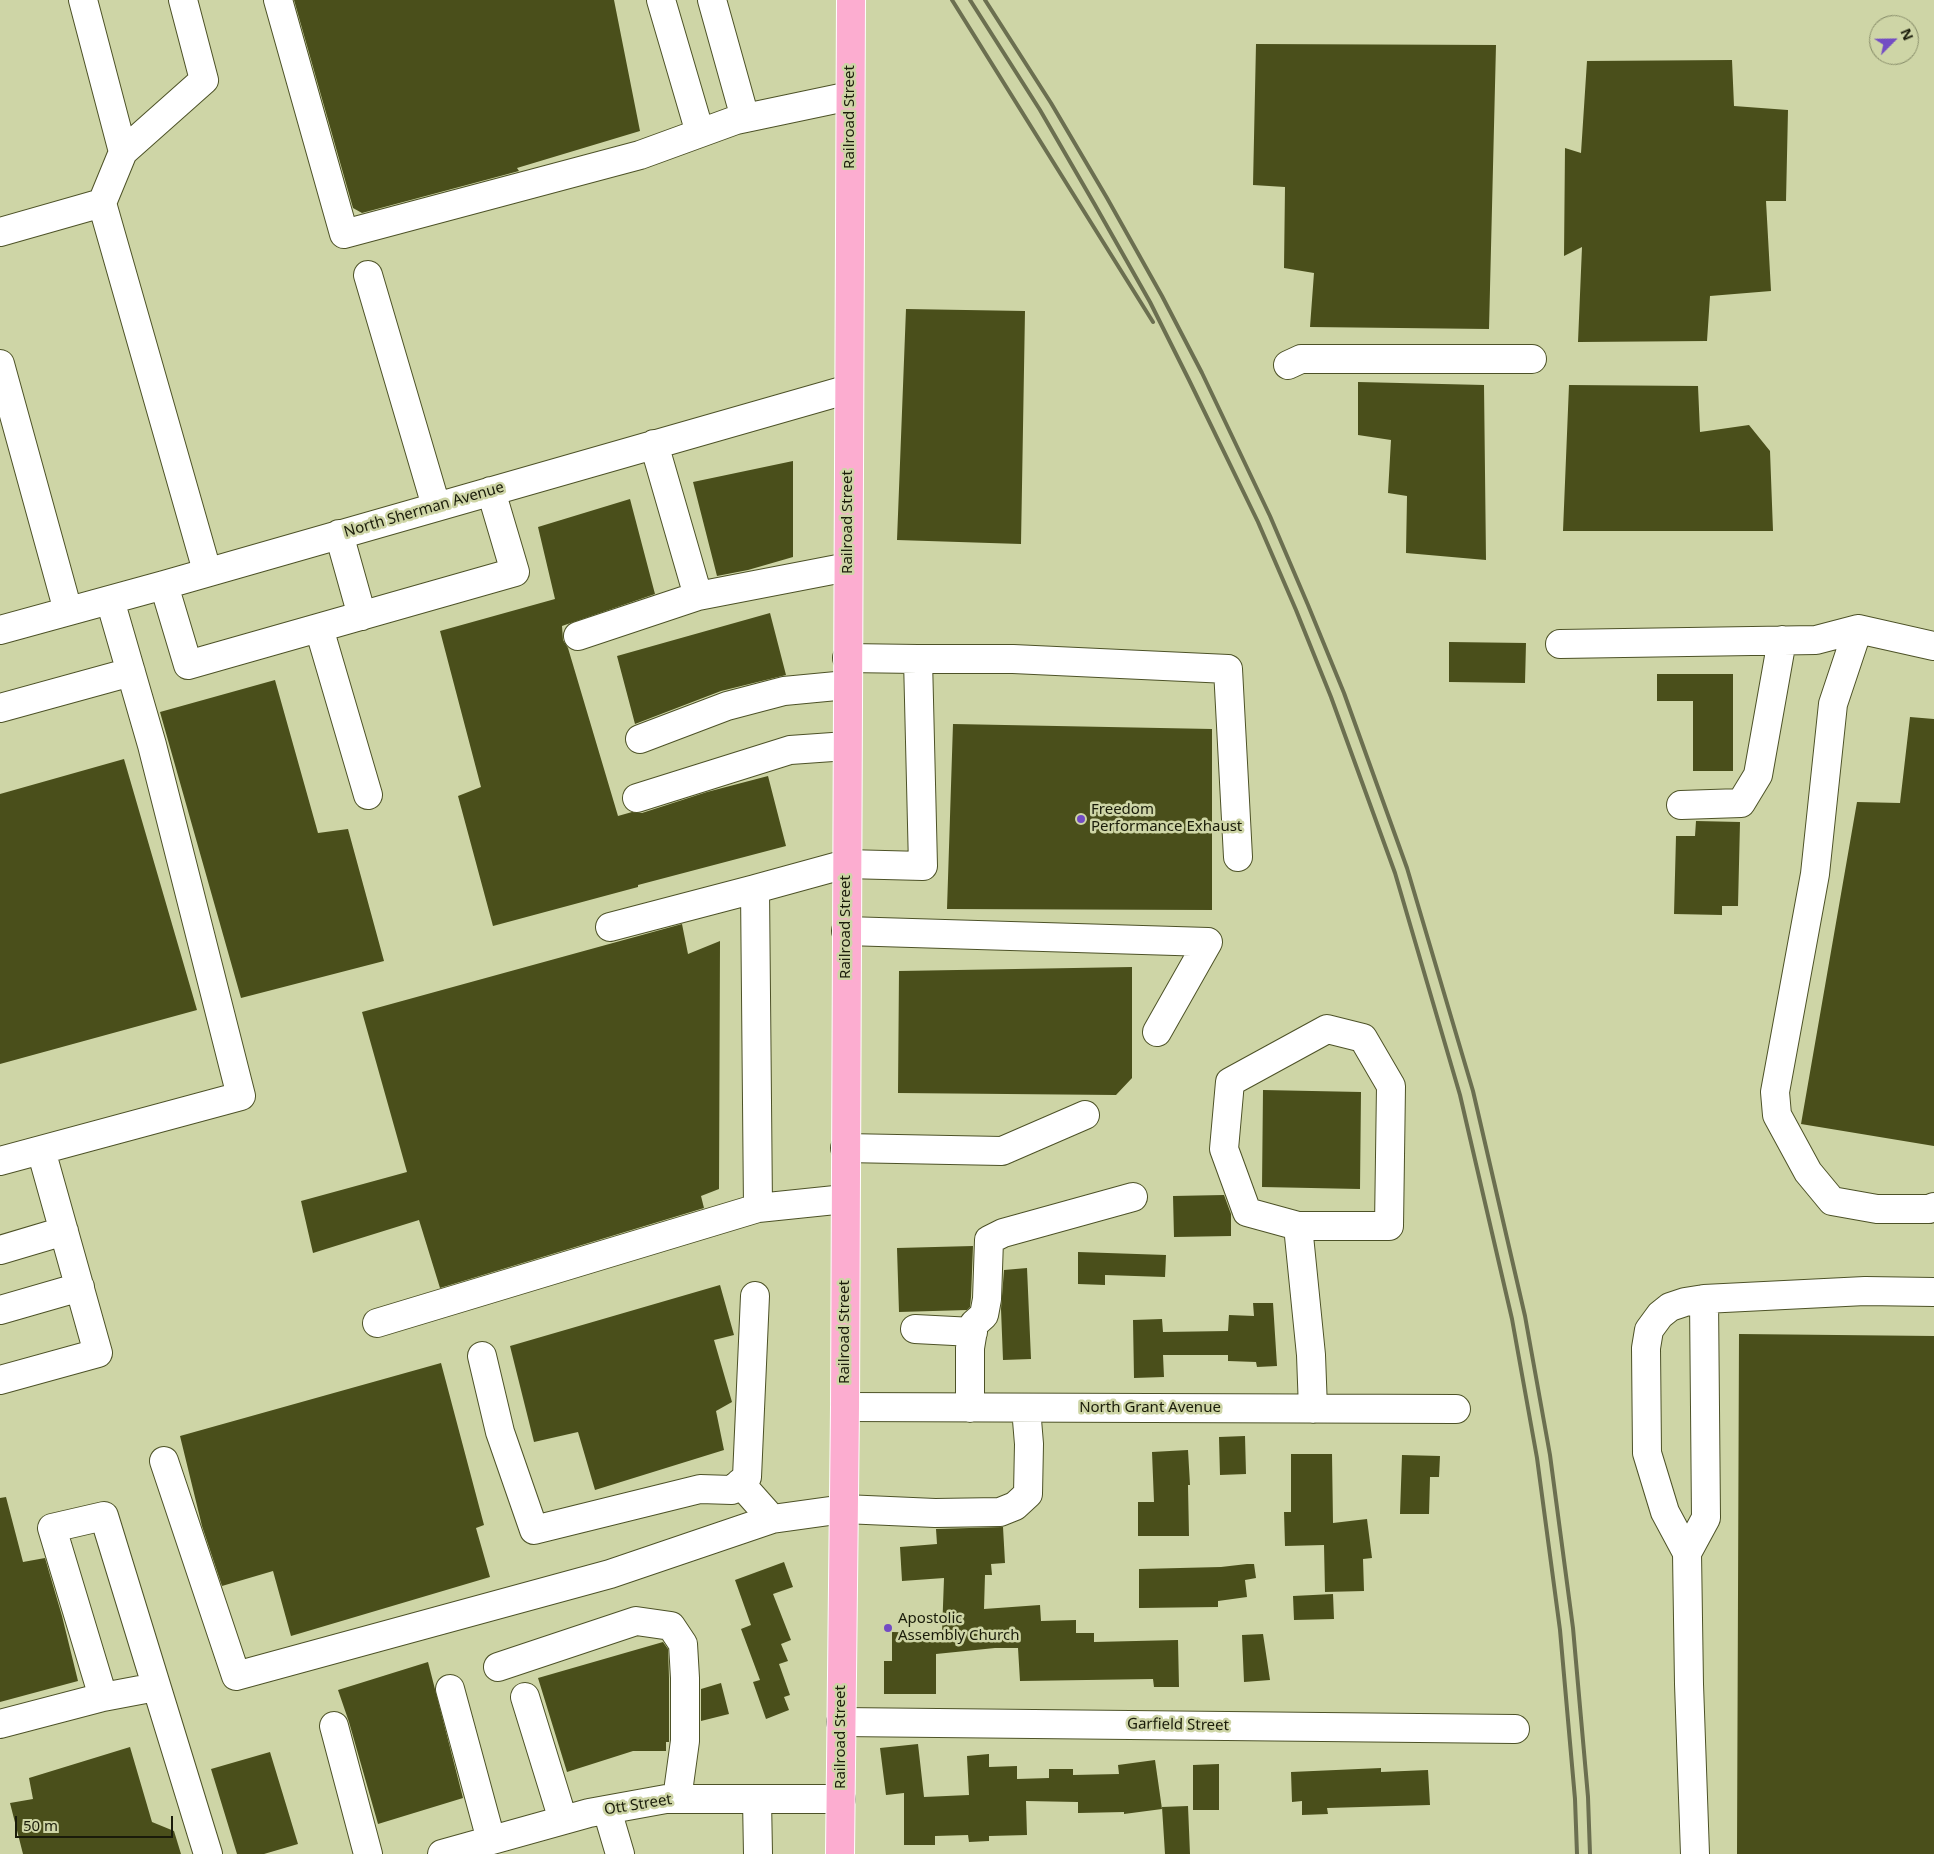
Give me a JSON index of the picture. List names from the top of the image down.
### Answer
{
  "streets": {
    "main road": ["Railroad Street"],
    "street": [
      "North Sherman Avenue",
      "North Grant Avenue",
      "Garfield Street",
      "Ott Street"
    ]
  },
  "crossings": [
    ["Railroad Street", "North Sherman Avenue"],
    ["Railroad Street", "North Grant Avenue"],
    ["Railroad Street", "Garfield Street"],
    ["Railroad Street", "Ott Street"]
  ],
  "places": ["Freedom Performance Exhaust", "Apostolic Assembly Church"],
  "scale_bar": "50 m",
  "north": "top right"
}
